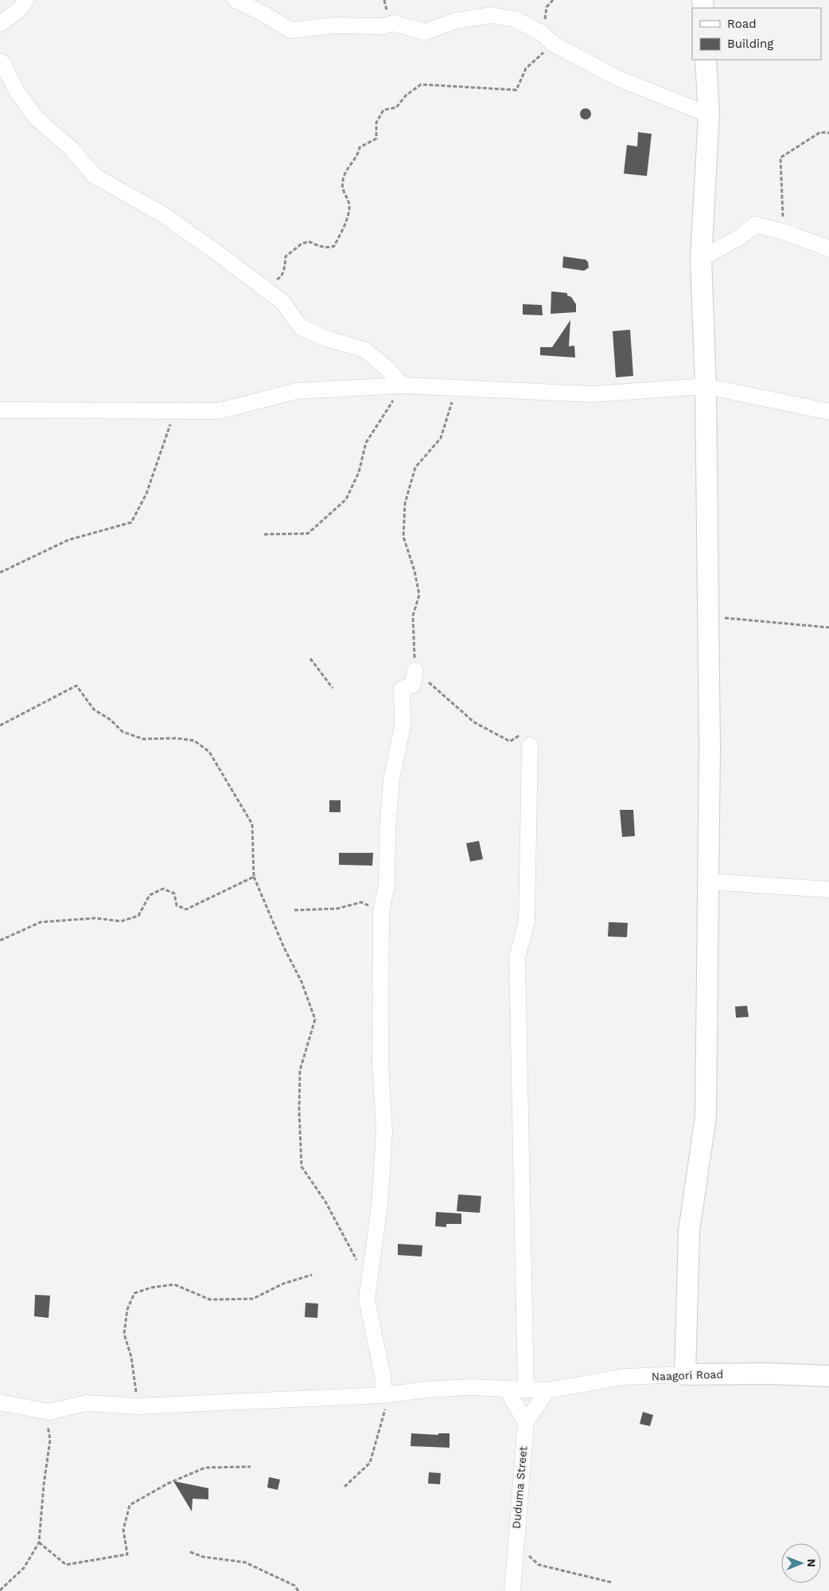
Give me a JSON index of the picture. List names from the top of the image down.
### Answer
{
  "streets": {
    "street": ["Naagori Road", "Duduma Street"]
  },
  "crossings": [
    ["Naagori Road", "Duduma Street"]
  ],
  "legend": ["Road", "Building"],
  "north": "right"
}
